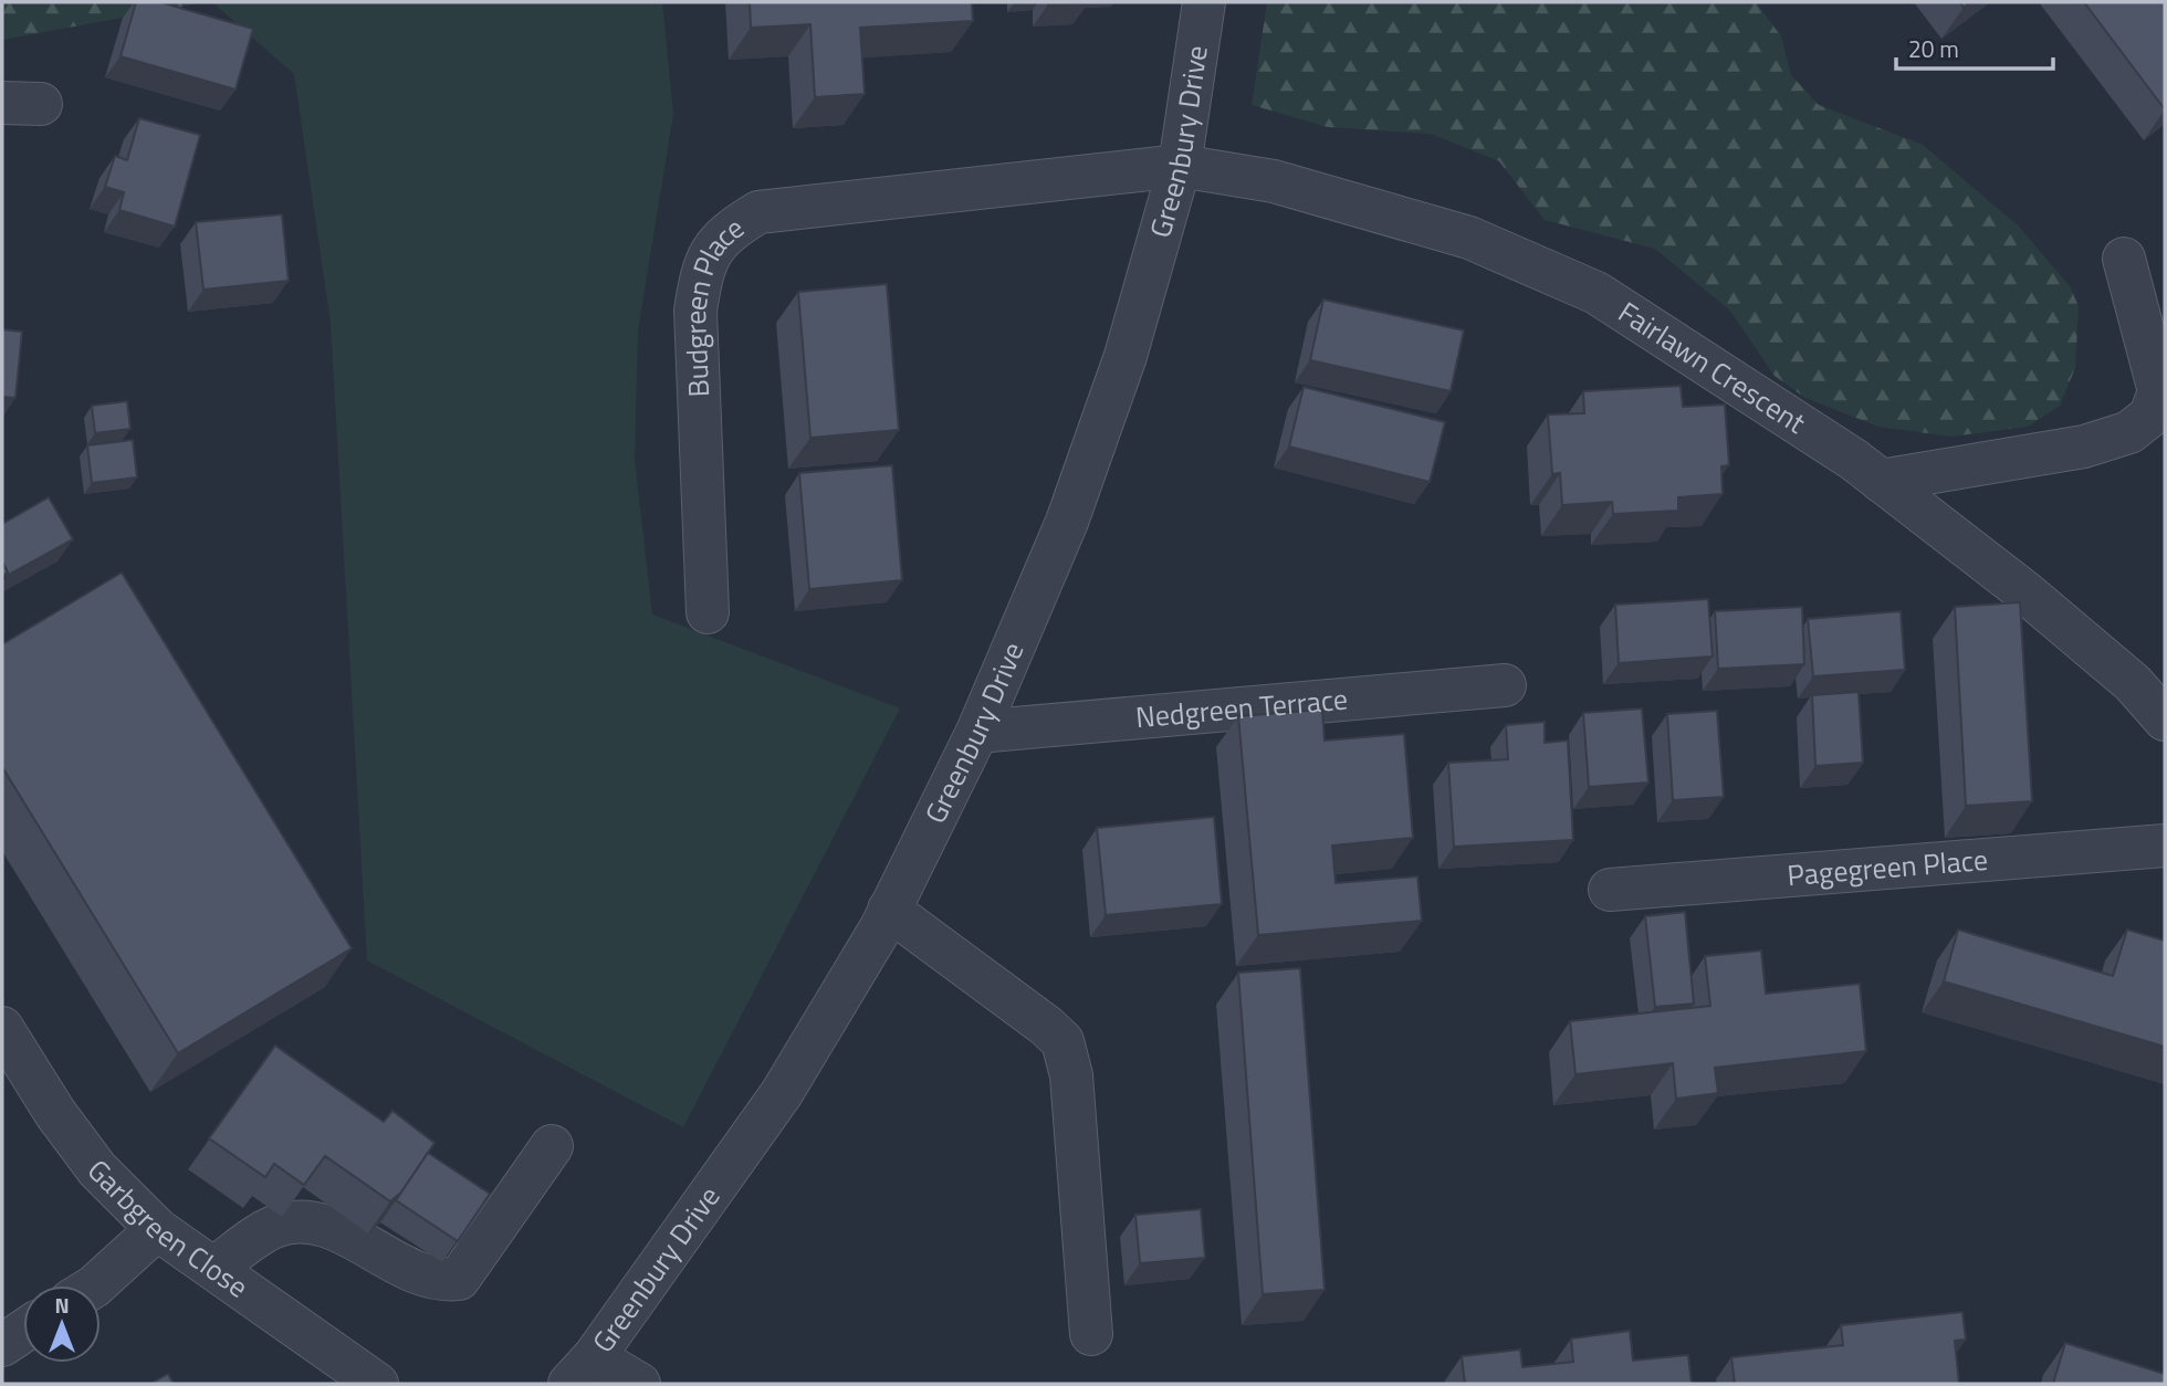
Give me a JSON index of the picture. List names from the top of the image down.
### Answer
{
  "streets": {
    "street": [
      "Greenbury Drive",
      "Budgreen Place",
      "Fairlawn Crescent",
      "Nedgreen Terrace",
      "Pagegreen Place",
      "Garbgreen Close"
    ]
  },
  "crossings": [
    ["Greenbury Drive", "Budgreen Place"],
    ["Greenbury Drive", "Fairlawn Crescent"],
    ["Greenbury Drive", "Nedgreen Terrace"],
    ["Budgreen Place", "Fairlawn Crescent"]
  ],
  "scale_bar": "20 m",
  "north": "top"
}
